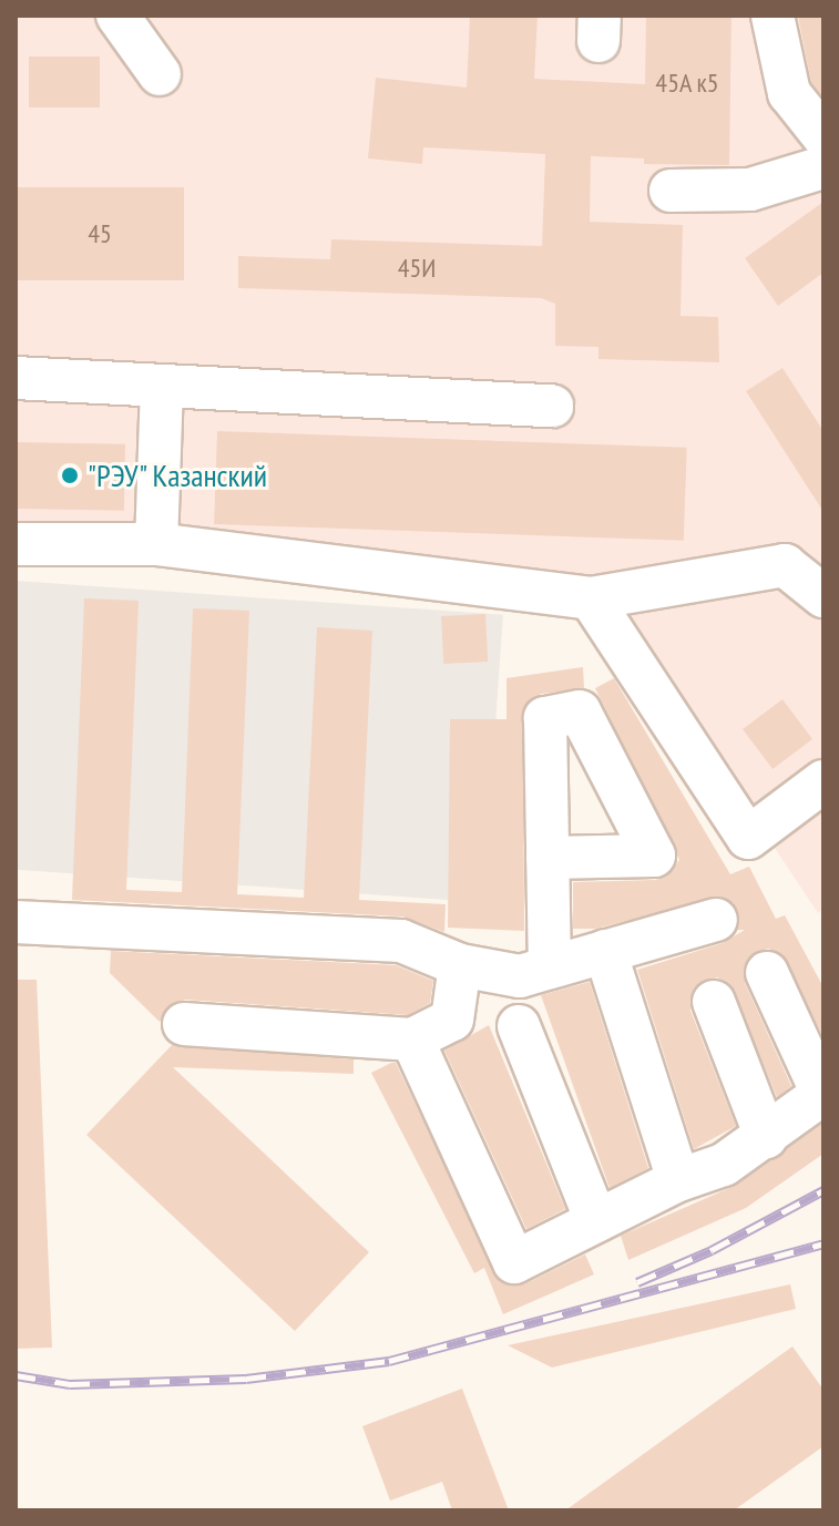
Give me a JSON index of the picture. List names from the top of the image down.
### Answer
{
  "places": ["\"РЭУ\" Казанский"],
  "house_numbers": ["45А к5", "45", "45И"]
}
